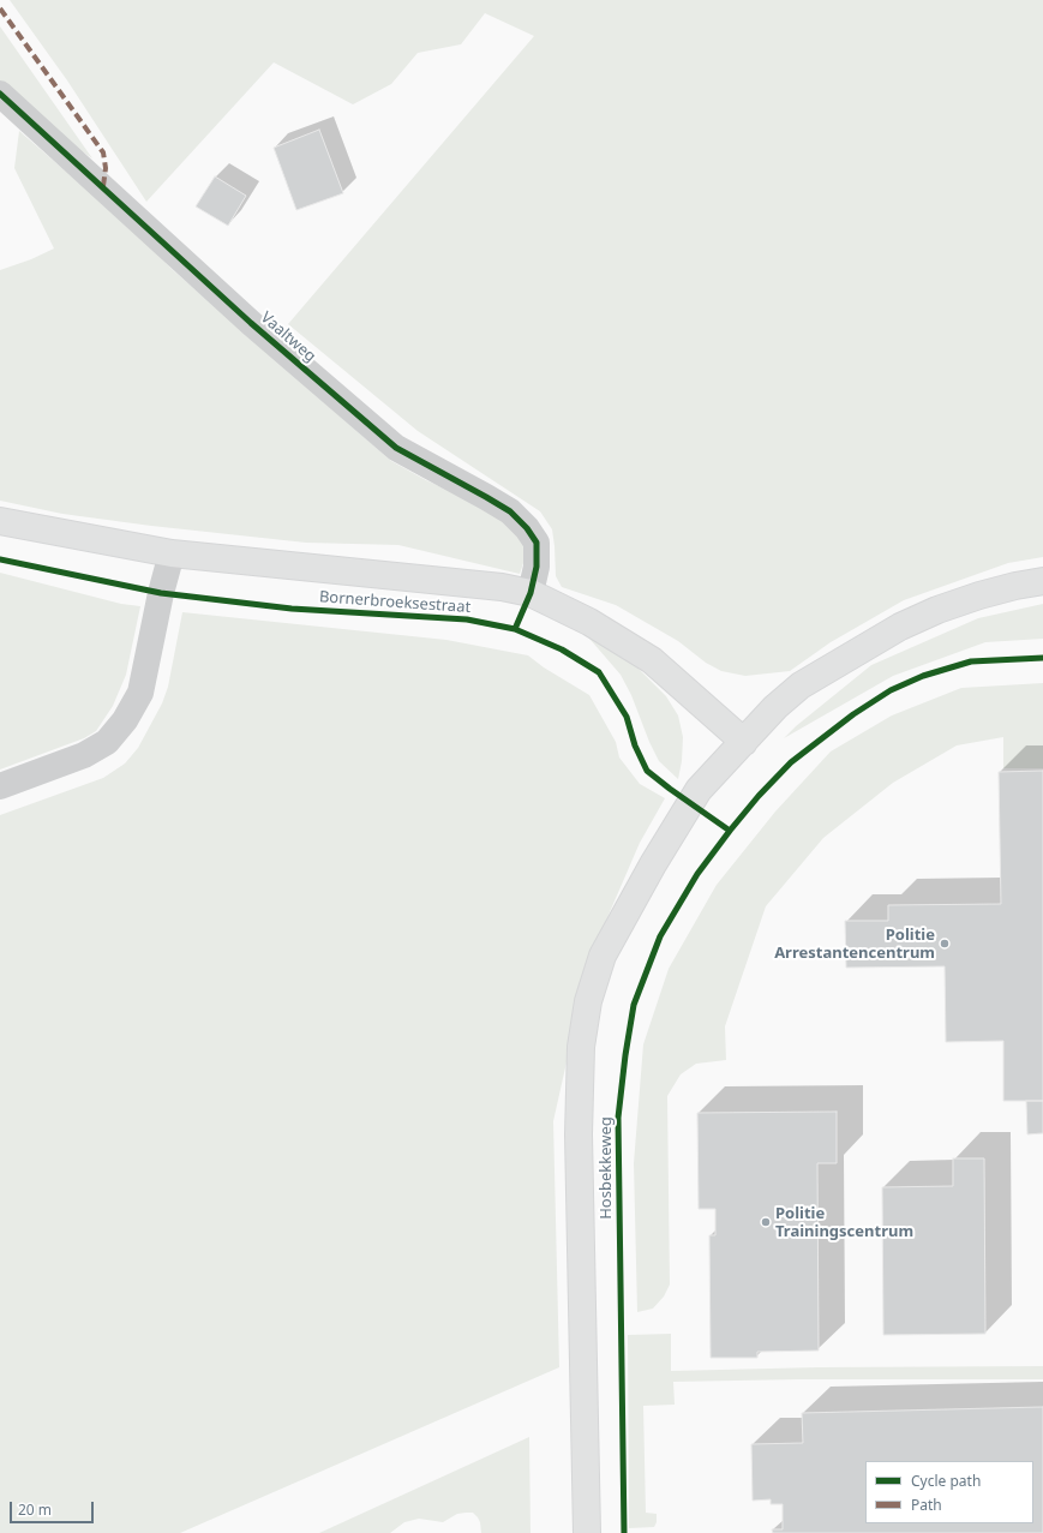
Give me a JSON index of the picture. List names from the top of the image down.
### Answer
{
  "streets": {
    "main road": ["Bornerbroeksestraat", "Hosbekkeweg"],
    "street": ["Vaaltweg"]
  },
  "crossings": [
    ["Vaaltweg", "Bornerbroeksestraat"],
    ["Bornerbroeksestraat", "Hosbekkeweg"]
  ],
  "places": ["Politie Arrestantencentrum", "Politie Trainingscentrum"],
  "legend": ["Cycle path", "Path"],
  "scale_bar": "20 m"
}
